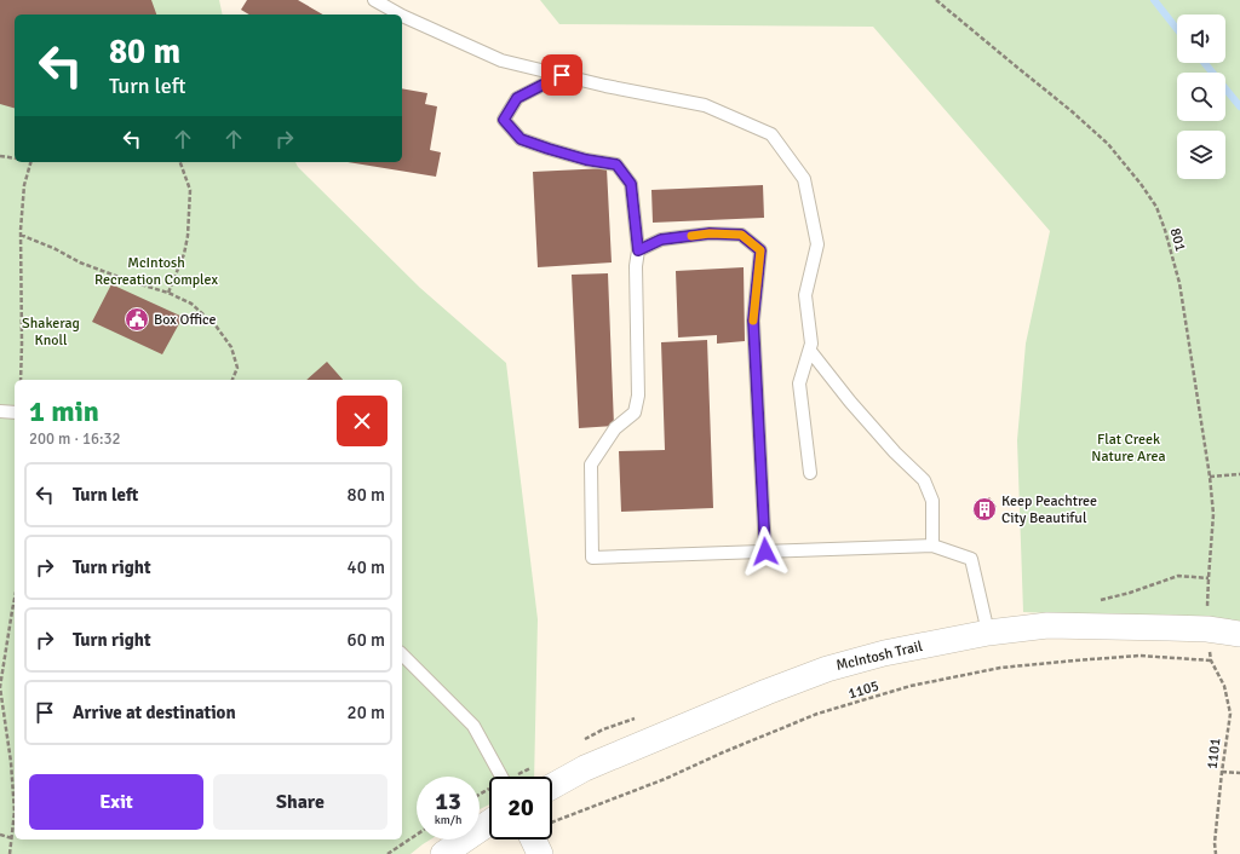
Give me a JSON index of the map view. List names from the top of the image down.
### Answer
{
  "streets": {
    "street": ["McIntosh Trail"],
    "path": ["801", "1105", "1101"]
  },
  "crossings": [
    ["1105", "1101"]
  ],
  "parks": ["McIntosh Recreation Complex", "Shakerag Knoll", "Flat Creek Nature Area"],
  "places": {
    "public building": ["Box Office"],
    "building": ["Keep Peachtree City Beautiful"]
  },
  "page": {
    "turn": ["80 m", "Turn left"],
    "heading": ["1 min", "200 m · 16:32"],
    "list": [
      {
        "name": "Turn left",
        "value": "80 m"
      },
      {
        "name": "Turn right",
        "value": "40 m"
      },
      {
        "name": "Turn right",
        "value": "60 m"
      },
      {
        "name": "Arrive at destination",
        "value": "20 m"
      }
    ],
    "buttons": ["Exit", "Share"],
    "speed": "13 km/h",
    "limit": "20"
  }
}
